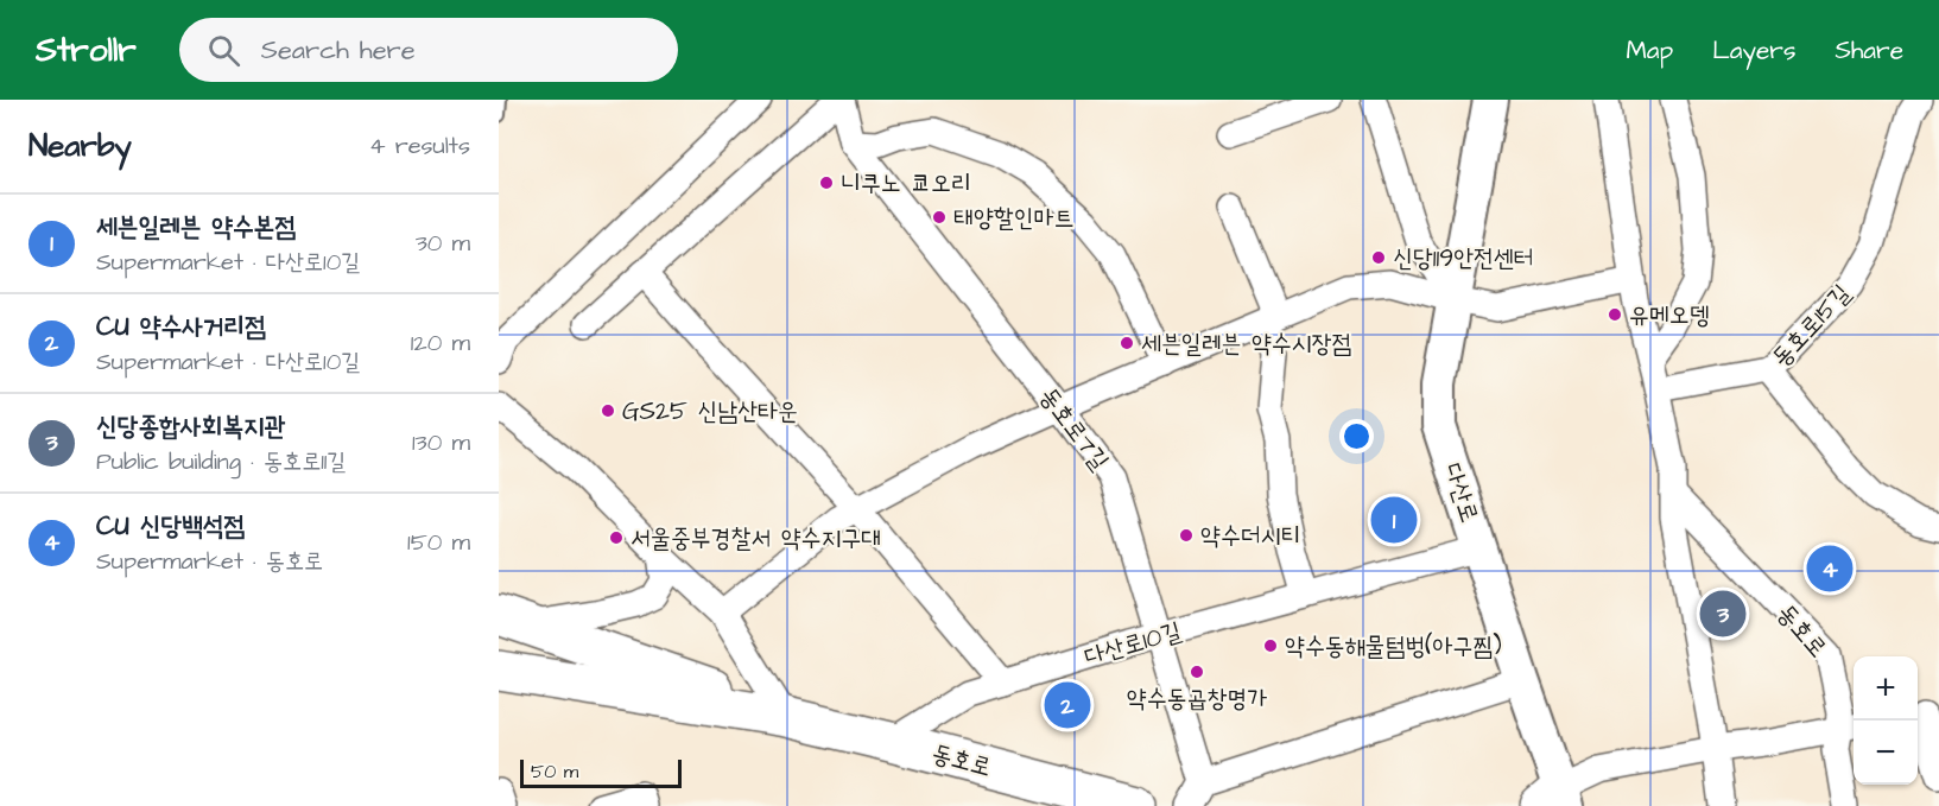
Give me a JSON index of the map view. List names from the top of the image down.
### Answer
{
  "streets": {
    "main road": ["다산로", "동호로"],
    "street": ["동호로15길", "동호로7길", "다산로10길"]
  },
  "crossings": [
    ["동호로7길", "다산로10길"],
    ["다산로", "다산로10길"],
    ["동호로", "다산로10길"]
  ],
  "places": [
    "니쿠노 쿄오리",
    "태양할인마트",
    "신당119안전센터",
    "유메오뎅",
    "세븐일레븐 약수시장점",
    "GS25 신남산타운",
    "약수더시티",
    "서울중부경찰서 약수지구대",
    "약수동해물텀벙(아구찜)",
    "약수동곱창명가"
  ],
  "scale_bar": "50 m",
  "page": {
    "header": "Strollr",
    "search": "Search here",
    "nav": ["Map", "Layers", "Share"],
    "heading": ["Nearby", "4 results"],
    "list": [
      {
        "mark": "1",
        "name": "세븐일레븐 약수본점",
        "note": "Supermarket · 다산로10길",
        "value": "30 m"
      },
      {
        "mark": "2",
        "name": "CU 약수사거리점",
        "note": "Supermarket · 다산로10길",
        "value": "120 m"
      },
      {
        "mark": "3",
        "name": "신당종합사회복지관",
        "note": "Public building · 동호로11길",
        "value": "130 m"
      },
      {
        "mark": "4",
        "name": "CU 신당백석점",
        "note": "Supermarket · 동호로",
        "value": "150 m"
      }
    ],
    "pins": [
      "1",
      "4",
      "3",
      "2"
    ],
    "map_buttons": ["+", "−"],
    "scale": "50 m"
  }
}
